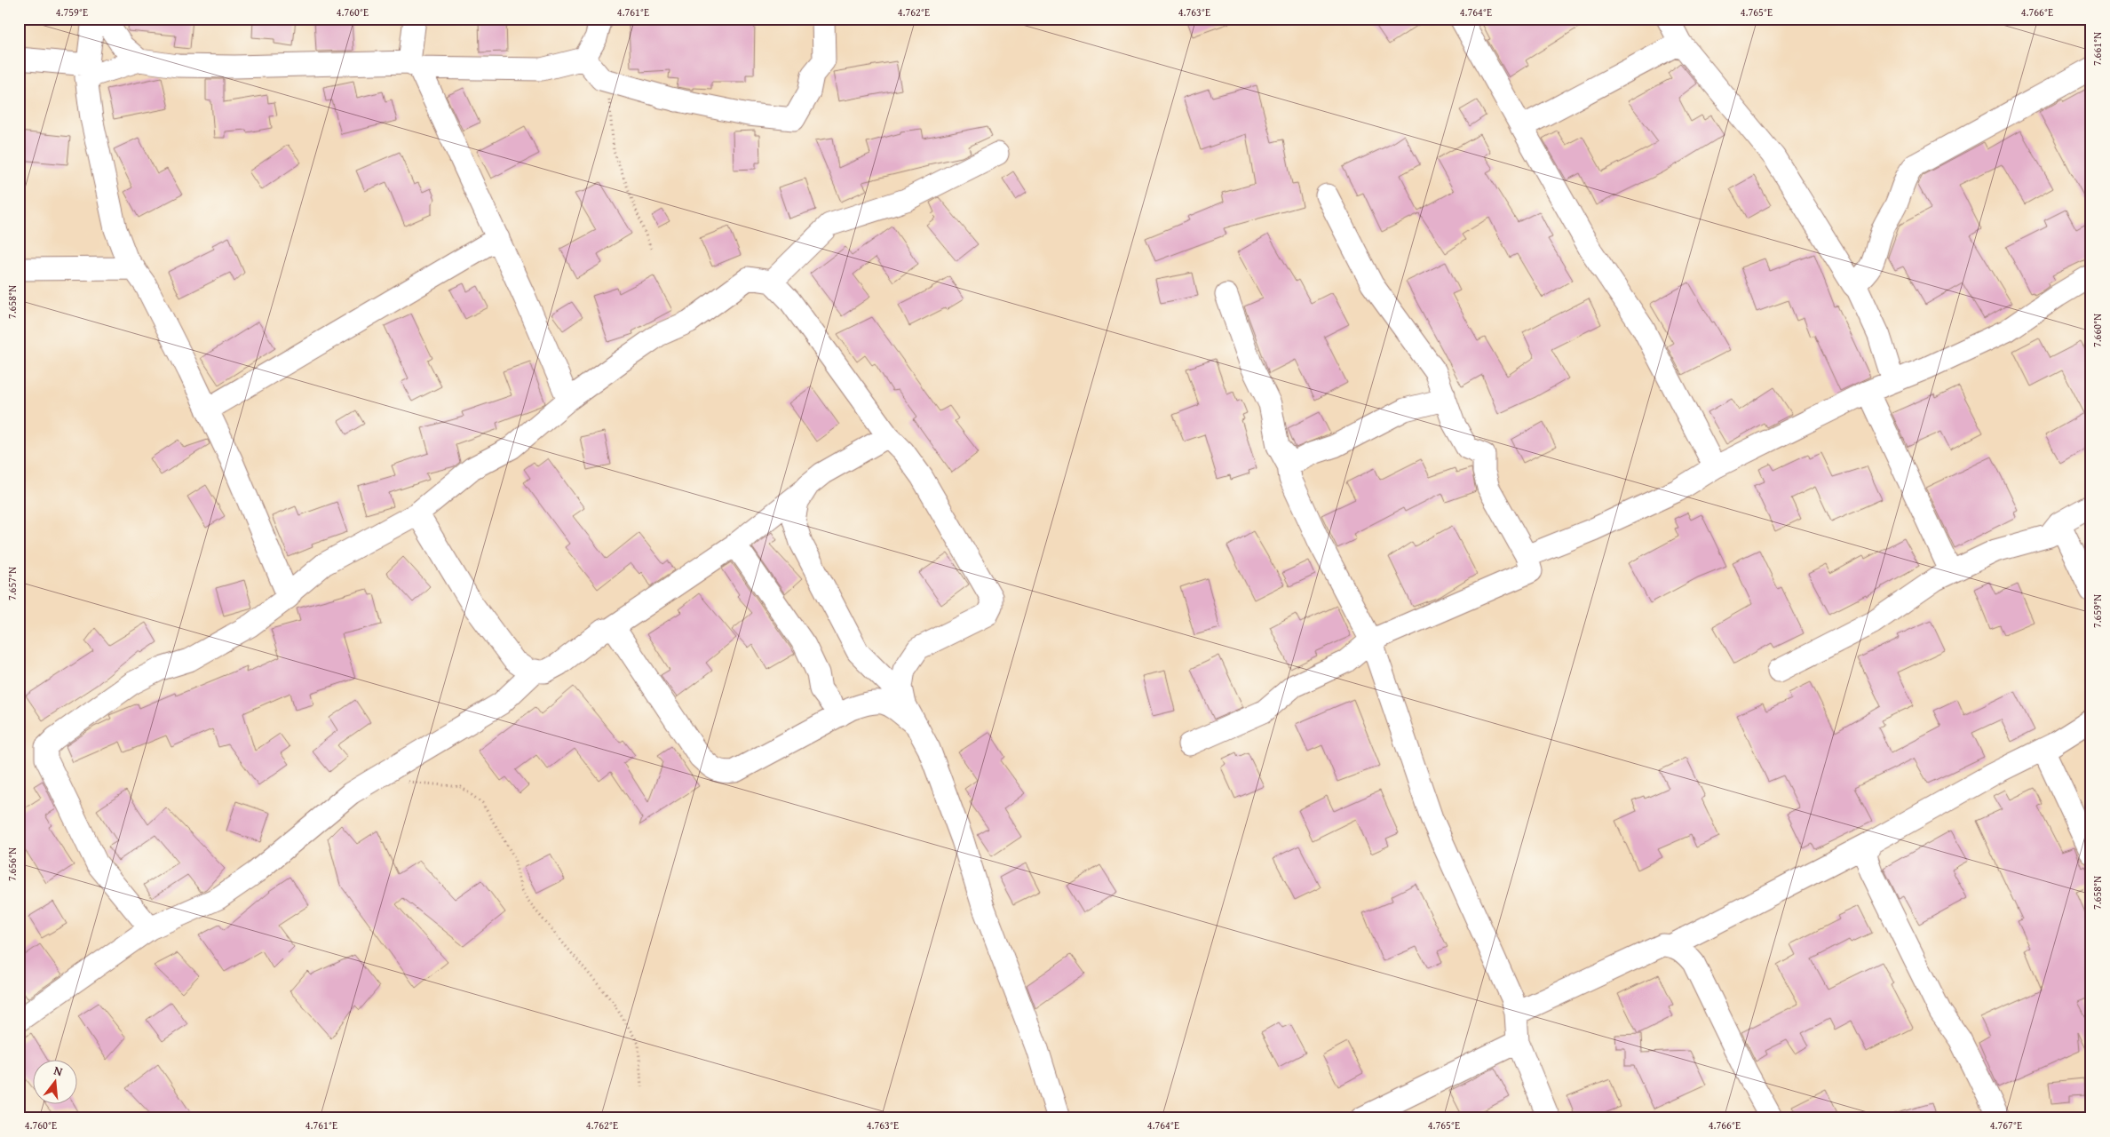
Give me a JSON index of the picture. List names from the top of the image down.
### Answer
{
  "north": "top",
  "coordinates": [
    "4.759°E",
    "4.760°E",
    "4.761°E",
    "4.762°E",
    "4.763°E",
    "4.764°E",
    "4.765°E",
    "4.766°E",
    "7.661°N",
    "7.658°N",
    "7.660°N",
    "7.657°N",
    "7.659°N",
    "7.656°N",
    "4.767°E"
  ]
}
